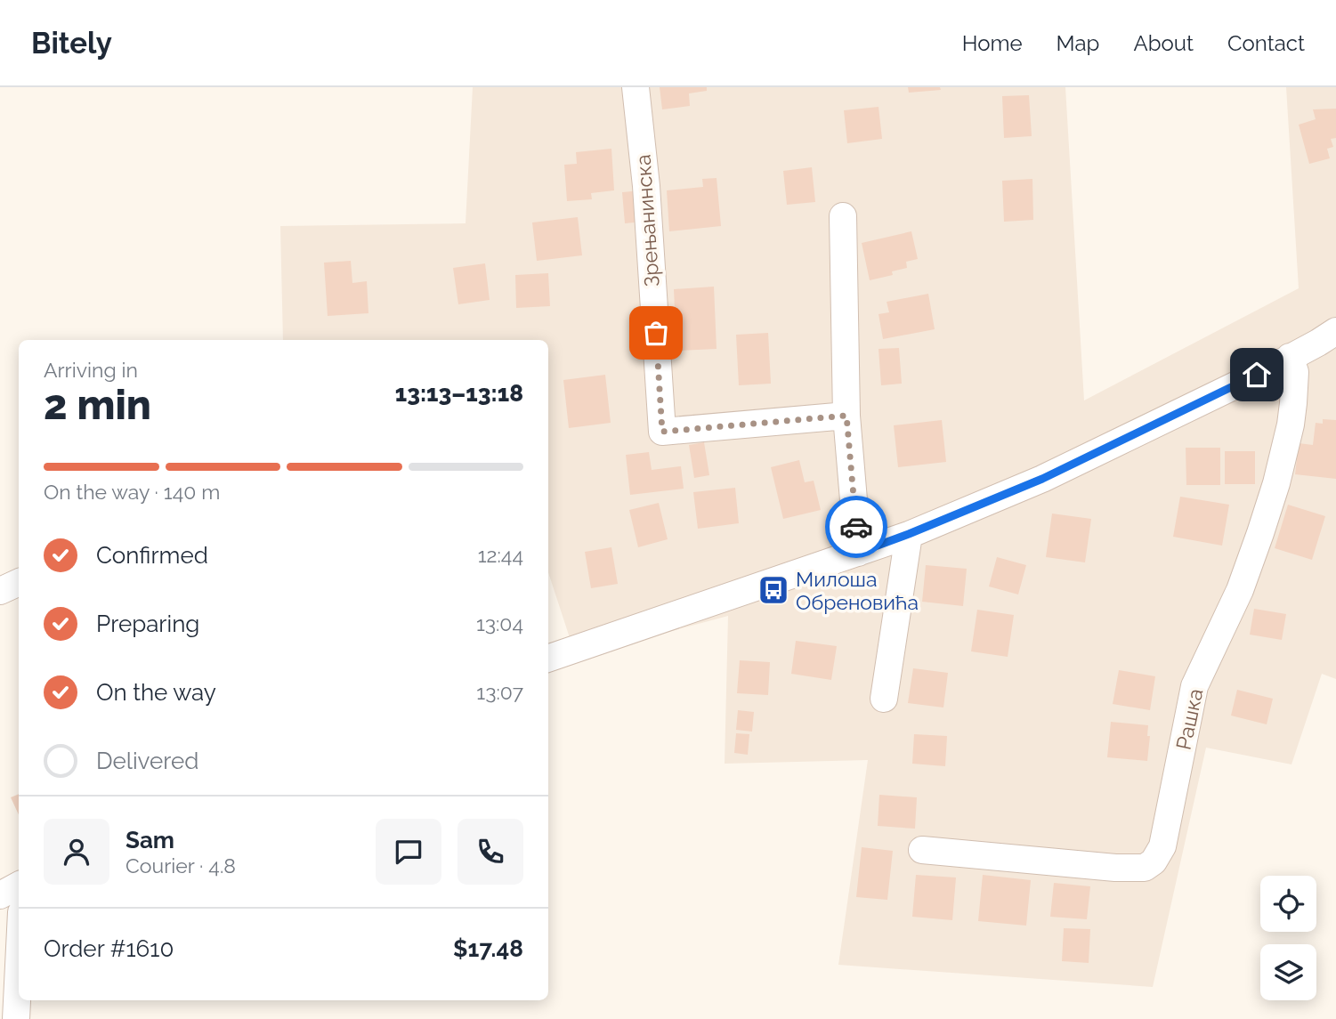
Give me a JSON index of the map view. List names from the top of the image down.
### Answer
{
  "streets": {
    "street": ["Зрењанинска", "Рашка"]
  },
  "places": {
    "bus stop": ["Милоша Обреновића"]
  },
  "page": {
    "header": "Bitely",
    "nav": [
      "Home",
      "Map",
      "About",
      "Contact"
    ],
    "heading": ["2 min", "Arriving in", "13:13–13:18"],
    "panel": [
      "Sam",
      "Courier · 4.8",
      "Order #1610",
      "$17.48"
    ],
    "bar": "On the way · 140 m",
    "list": [
      ["Confirmed", "12:44"],
      ["Preparing", "13:04"],
      ["On the way", "13:07"],
      "Delivered"
    ]
  }
}
